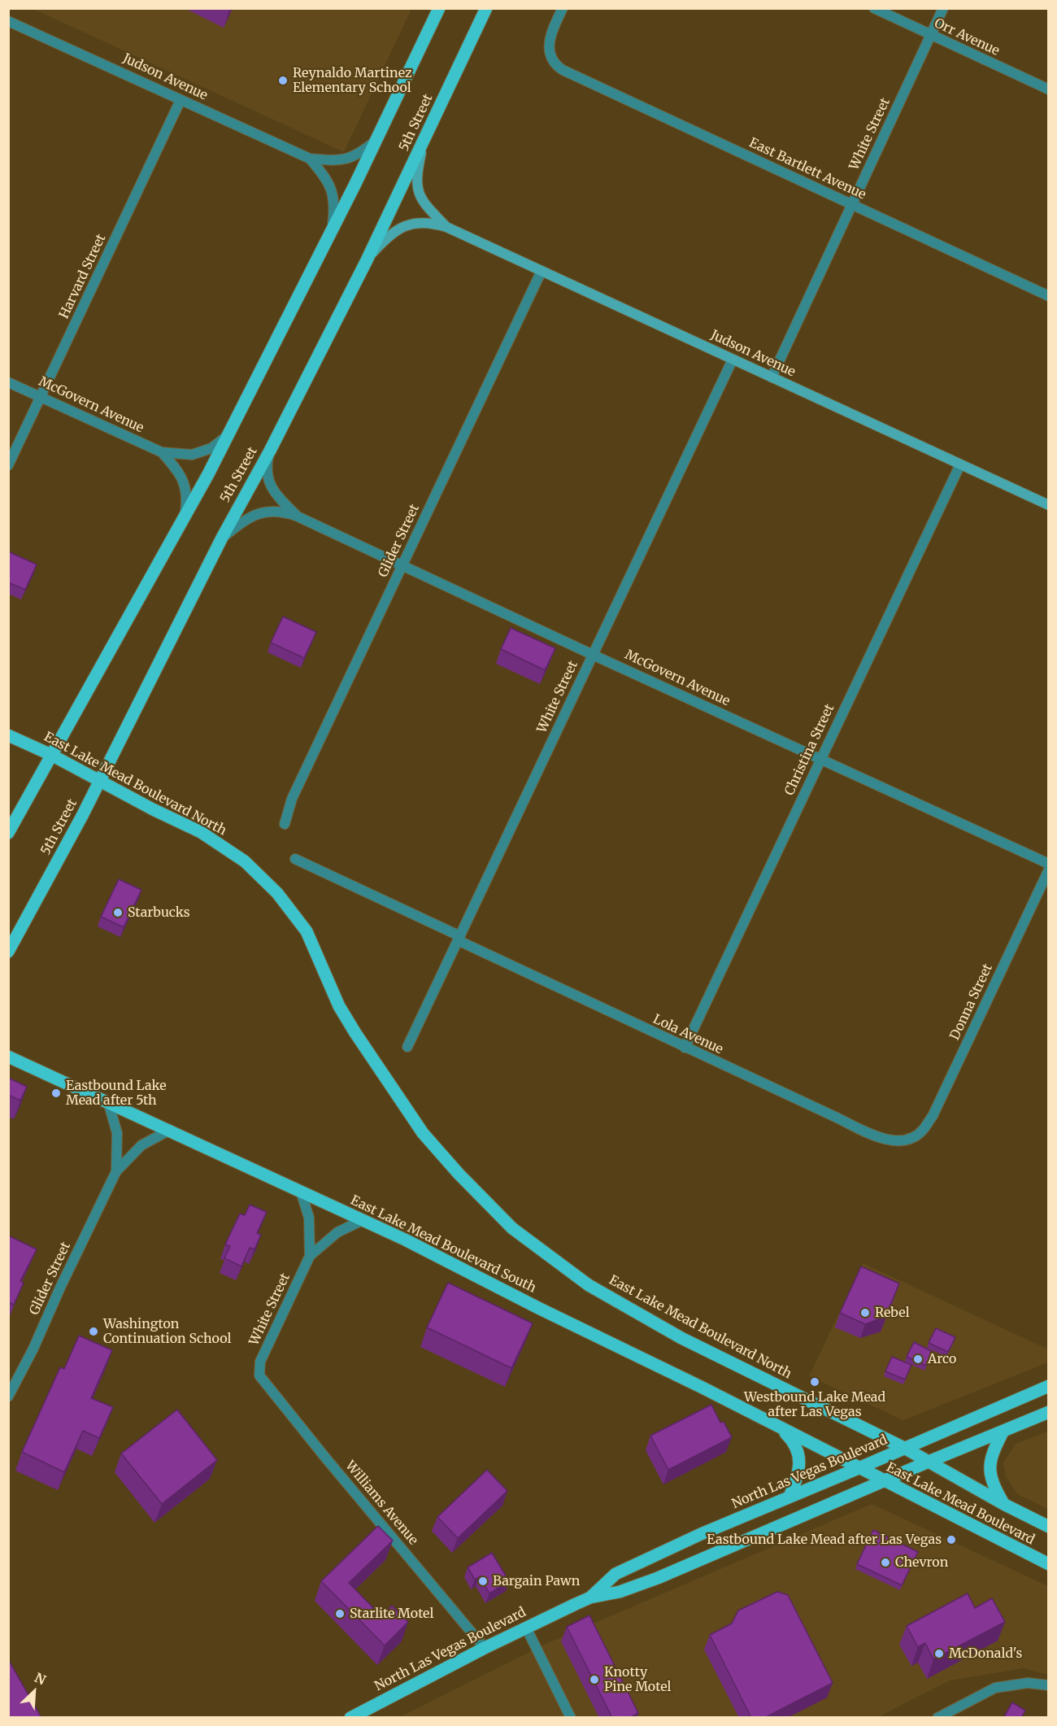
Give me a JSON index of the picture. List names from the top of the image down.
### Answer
{
  "streets": {
    "main road": [
      "5th Street",
      "East Lake Mead Boulevard North",
      "East Lake Mead Boulevard South",
      "North Las Vegas Boulevard",
      "East Lake Mead Boulevard"
    ],
    "street": [
      "Orr Avenue",
      "Judson Avenue",
      "White Street",
      "East Bartlett Avenue",
      "Harvard Street",
      "McGovern Avenue",
      "Glider Street",
      "Christina Street",
      "Donna Street",
      "Lola Avenue",
      "Williams Avenue"
    ]
  },
  "crossings": [
    ["Orr Avenue", "White Street"],
    ["Judson Avenue", "5th Street"],
    ["Judson Avenue", "White Street"],
    ["Judson Avenue", "Harvard Street"],
    ["Judson Avenue", "Glider Street"],
    ["Judson Avenue", "Christina Street"],
    ["5th Street", "McGovern Avenue"],
    ["5th Street", "East Lake Mead Boulevard North"],
    ["White Street", "East Bartlett Avenue"],
    ["White Street", "McGovern Avenue"],
    ["White Street", "Lola Avenue"],
    ["White Street", "East Lake Mead Boulevard South"],
    ["White Street", "Williams Avenue"],
    ["Harvard Street", "McGovern Avenue"],
    ["McGovern Avenue", "Glider Street"],
    ["McGovern Avenue", "Christina Street"],
    ["Glider Street", "East Lake Mead Boulevard South"],
    ["Christina Street", "Lola Avenue"],
    ["East Lake Mead Boulevard North", "North Las Vegas Boulevard"],
    ["East Lake Mead Boulevard North", "East Lake Mead Boulevard"],
    ["Donna Street", "Lola Avenue"],
    ["East Lake Mead Boulevard South", "North Las Vegas Boulevard"],
    ["East Lake Mead Boulevard South", "East Lake Mead Boulevard"],
    ["North Las Vegas Boulevard", "Williams Avenue"],
    ["North Las Vegas Boulevard", "East Lake Mead Boulevard"]
  ],
  "places": [
    "Reynaldo Martinez Elementary School",
    "Starbucks",
    "Eastbound Lake Mead after 5th",
    "Rebel",
    "Washington Continuation School",
    "Arco",
    "Westbound Lake Mead after Las Vegas",
    "Eastbound Lake Mead after Las Vegas",
    "Chevron",
    "Bargain Pawn",
    "Starlite Motel",
    "McDonald's",
    "Knotty Pine Motel"
  ],
  "north": "top right"
}
